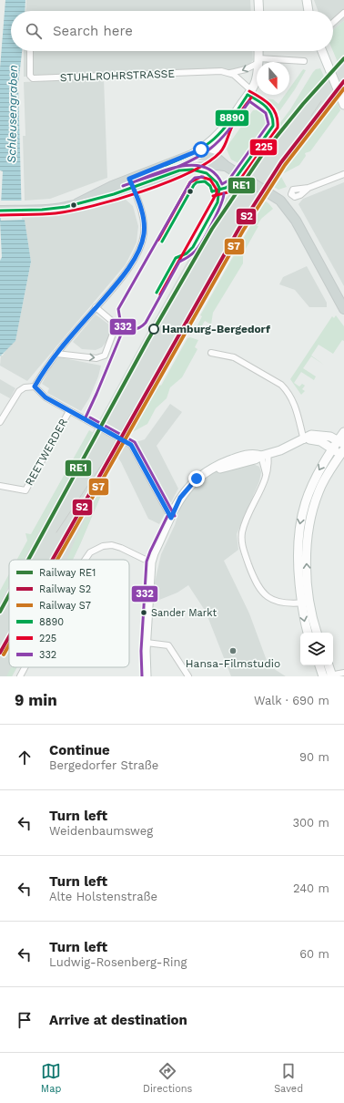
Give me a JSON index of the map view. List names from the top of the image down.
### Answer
{
  "streets": {
    "street": ["STUHLROHRSTRASSE", "REETWERDER"]
  },
  "water": ["Schleusengraben"],
  "places": ["Hamburg-Bergedorf", "Sander Markt", "Hansa-Filmstudio"],
  "lines": [
    "rail line RE1",
    "rail line S2",
    "rail line S7",
    "transit line 225",
    "transit line 8890",
    "transit line 332"
  ],
  "legend": [
    "Railway RE1",
    "Railway S2",
    "Railway S7",
    "8890",
    "225",
    "332"
  ],
  "north": "bottom",
  "page": {
    "search": "Search here",
    "heading": ["9 min", "Walk · 690 m"],
    "list": [
      ["Continue", "Bergedorfer Straße", "90 m"],
      ["Turn left", "Weidenbaumsweg", "300 m"],
      ["Turn left", "Alte Holstenstraße", "240 m"],
      ["Turn left", "Ludwig-Rosenberg-Ring", "60 m"],
      "Arrive at destination"
    ],
    "nav": ["Map", "Directions", "Saved"]
  }
}
